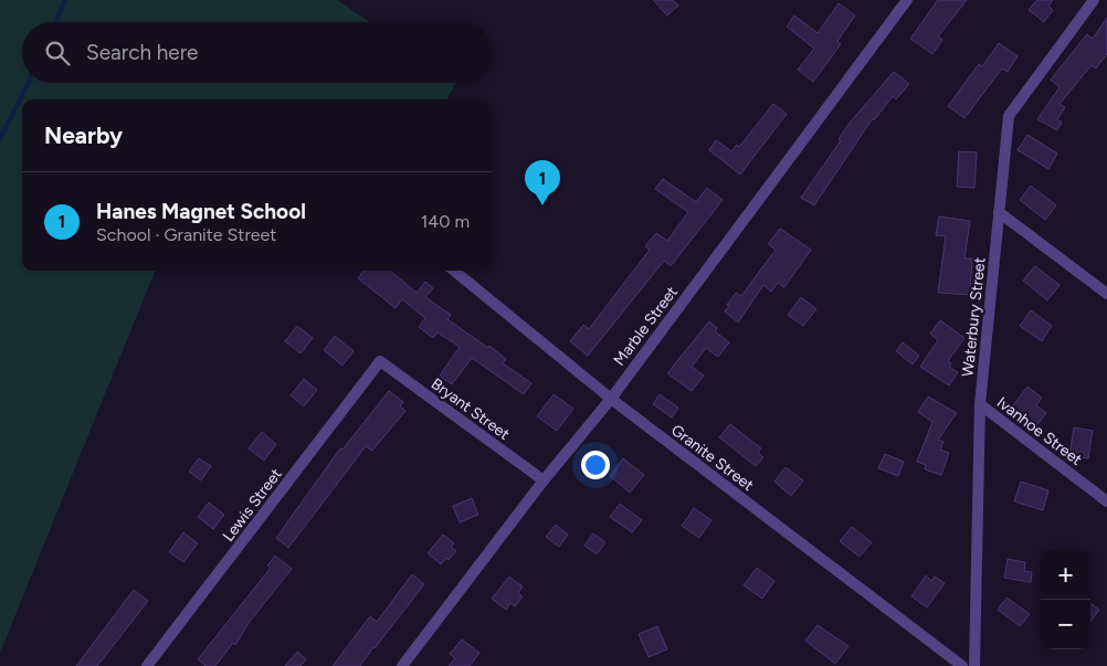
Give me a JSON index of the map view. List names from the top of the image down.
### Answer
{
  "streets": {
    "street": [
      "Waterbury Street",
      "Marble Street",
      "Bryant Street",
      "Ivanhoe Street",
      "Granite Street",
      "Lewis Street"
    ]
  },
  "crossings": [
    ["Waterbury Street", "Ivanhoe Street"],
    ["Marble Street", "Bryant Street"],
    ["Marble Street", "Granite Street"],
    ["Bryant Street", "Lewis Street"]
  ],
  "page": {
    "search": "Search here",
    "heading": "Nearby",
    "pins": "1",
    "list": [
      {
        "mark": "1",
        "name": "Hanes Magnet School",
        "note": "School · Granite Street",
        "value": "140 m"
      }
    ],
    "map_buttons": ["+", "−"]
  }
}
